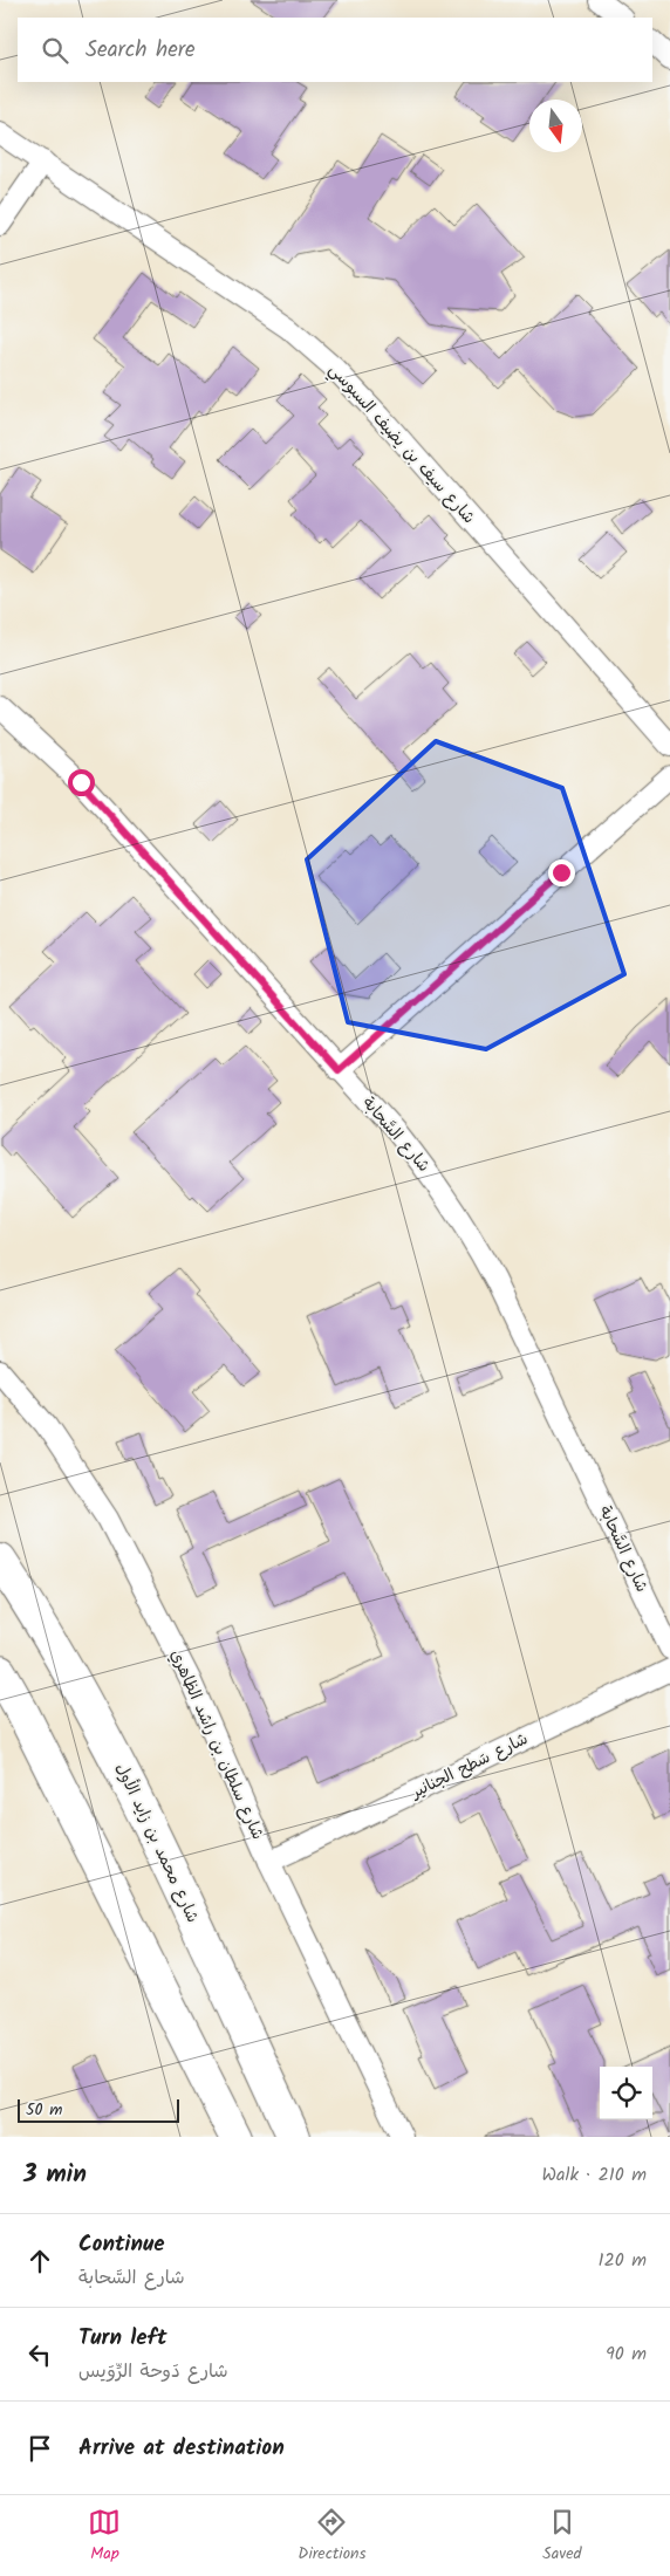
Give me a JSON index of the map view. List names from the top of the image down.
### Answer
{
  "streets": {
    "main road": ["شارع محمد بن زايد الأول"],
    "street": [
      "شارع سيف بن يضيف السبوسي",
      "شارع السَّحابة",
      "شارع سلطان بن راشد الظاهري",
      "شارع سَطح الجنانير"
    ]
  },
  "crossings": [
    ["شارع سلطان بن راشد الظاهري", "شارع سَطح الجنانير"]
  ],
  "scale_bar": "50 m",
  "north": "bottom",
  "page": {
    "search": "Search here",
    "scale": "50 m",
    "heading": ["3 min", "Walk · 210 m"],
    "list": [
      ["Continue", "شارع السَّحابة", "120 m"],
      ["Turn left", "شارع دَوحة الرِّوَيس", "90 m"],
      "Arrive at destination"
    ],
    "nav": ["Map", "Directions", "Saved"]
  }
}
